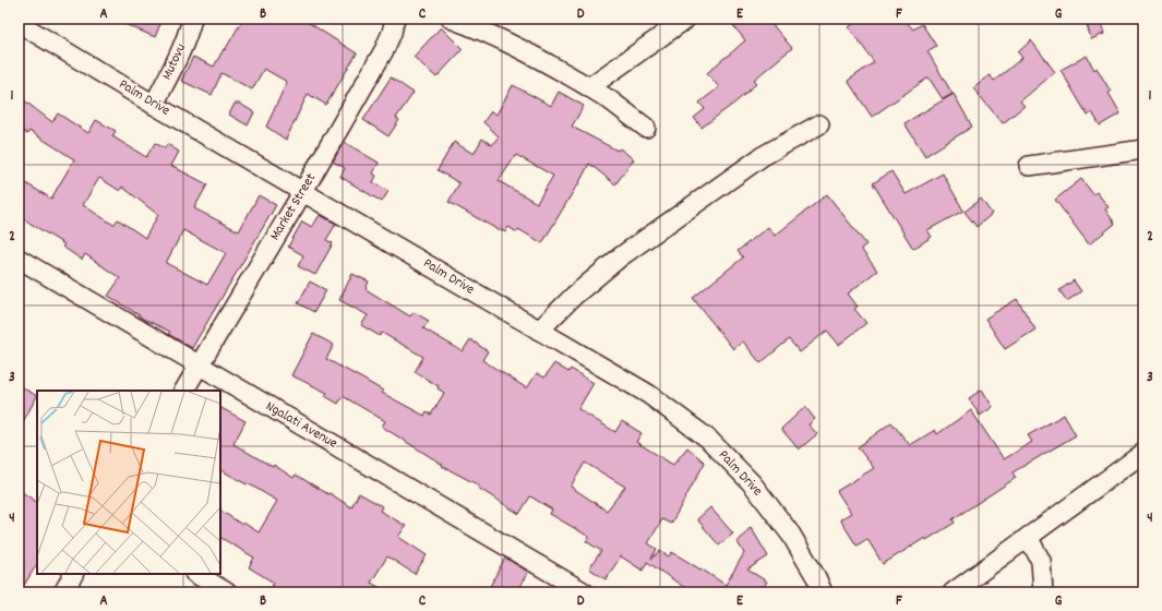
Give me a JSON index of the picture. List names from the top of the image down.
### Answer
{
  "streets": {
    "street": [
      "Mutovu",
      "Palm Drive",
      "Market Street",
      "Ngalati Avenue"
    ]
  },
  "crossings": [
    ["Mutovu", "Palm Drive"],
    ["Palm Drive", "Market Street"],
    ["Market Street", "Ngalati Avenue"]
  ],
  "grid": {
    "columns": [
      "A",
      "B",
      "C",
      "D",
      "E",
      "F",
      "G"
    ],
    "rows": [
      "1",
      "2",
      "3",
      "4"
    ]
  }
}
